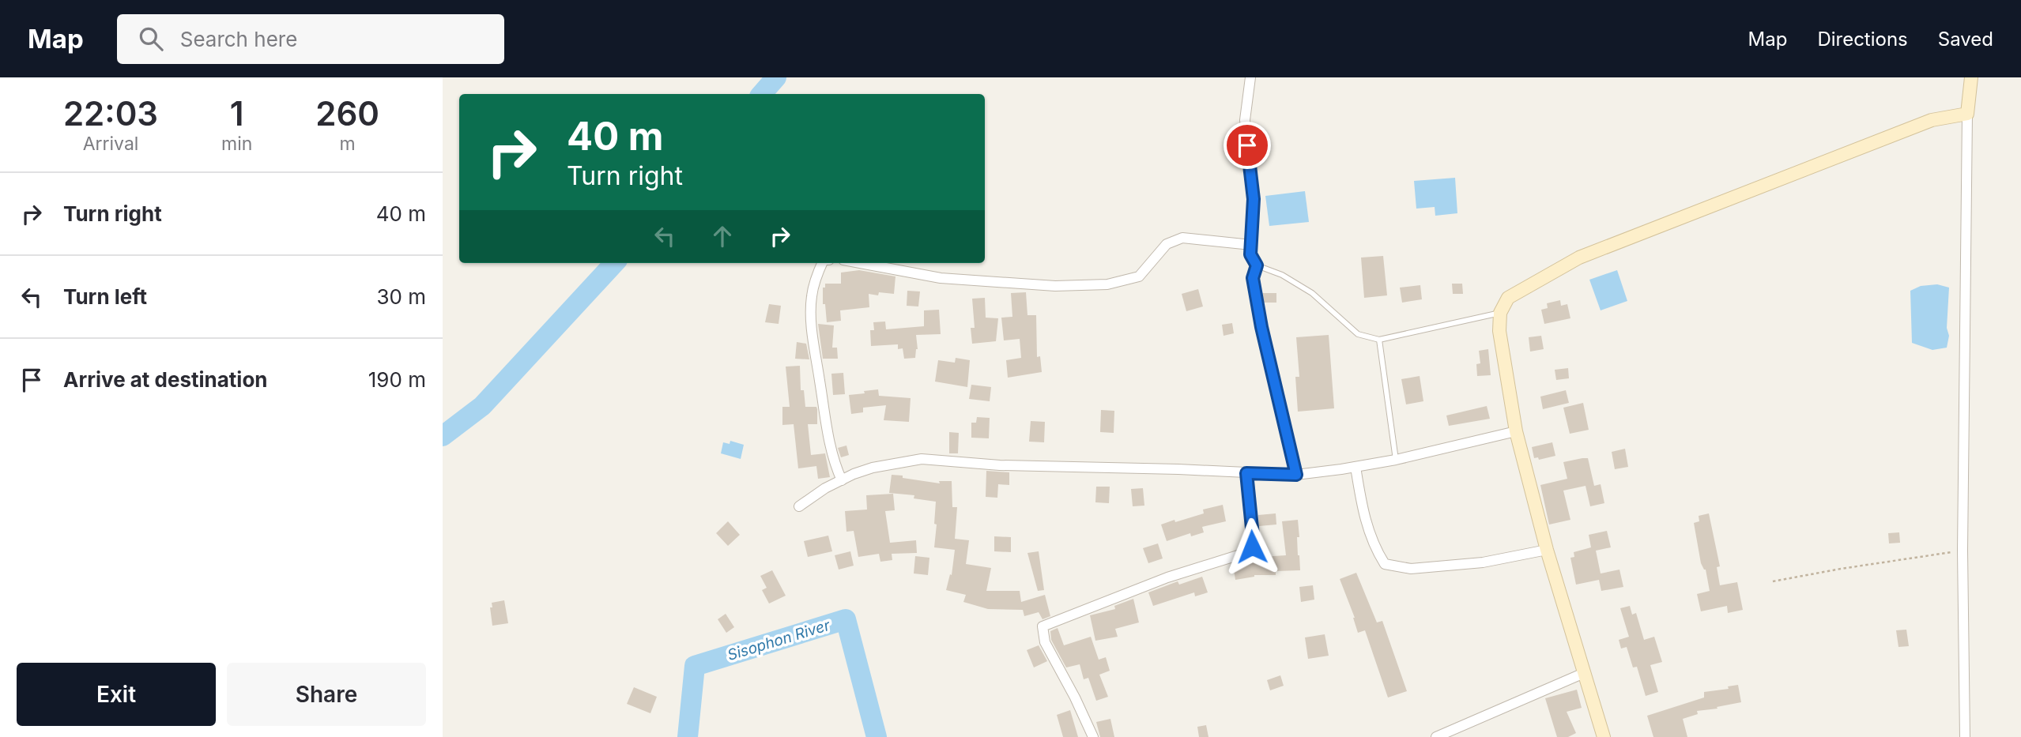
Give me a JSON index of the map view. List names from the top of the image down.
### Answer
{
  "water": ["Sisophon River"],
  "page": {
    "header": "Map",
    "search": "Search here",
    "nav": ["Map", "Directions", "Saved"],
    "eta": [
      "22:03",
      "Arrival",
      "1",
      "min",
      "260",
      "m"
    ],
    "turn": ["40 m", "Turn right"],
    "list": [
      {
        "name": "Turn right",
        "value": "40 m"
      },
      {
        "name": "Turn left",
        "value": "30 m"
      },
      {
        "name": "Arrive at destination",
        "value": "190 m"
      }
    ],
    "buttons": ["Exit", "Share"]
  }
}
